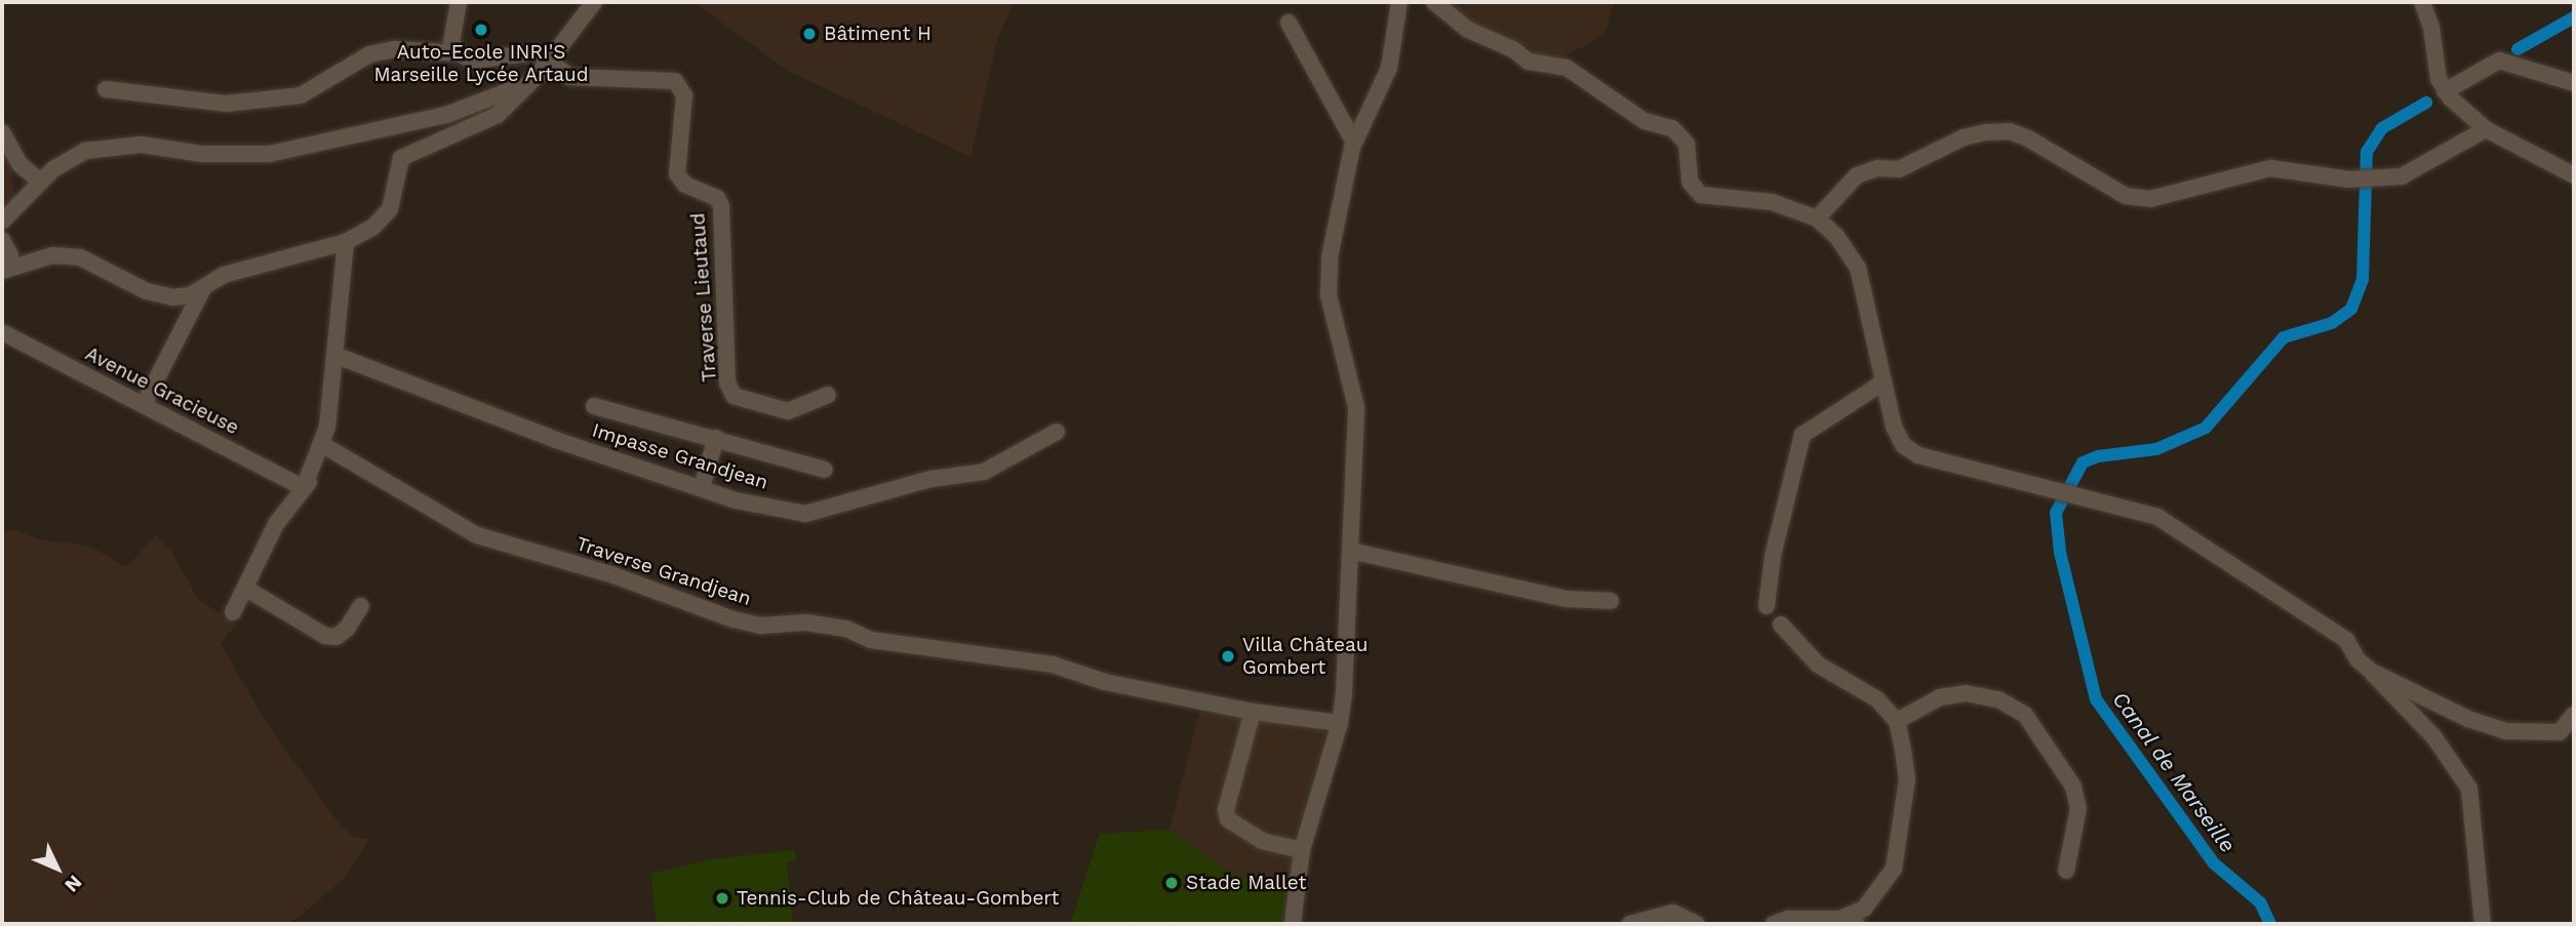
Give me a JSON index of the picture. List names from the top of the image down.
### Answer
{
  "streets": {
    "street": [
      "Traverse Lieutaud",
      "Avenue Gracieuse",
      "Impasse Grandjean",
      "Traverse Grandjean"
    ]
  },
  "water": ["Canal de Marseille"],
  "places": [
    "Auto-Ecole INRI'S Marseille Lycée Artaud",
    "Bâtiment H",
    "Villa Château Gombert",
    "Stade Mallet",
    "Tennis-Club de Château-Gombert"
  ],
  "north": "bottom right"
}
